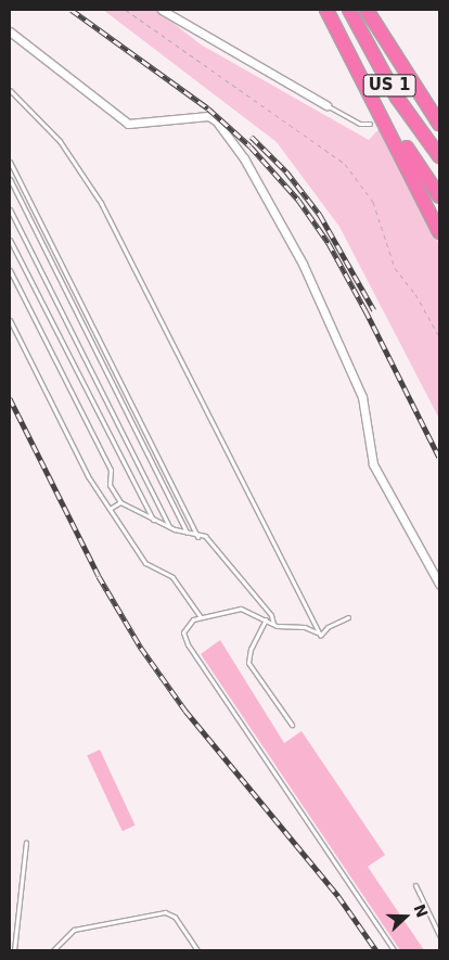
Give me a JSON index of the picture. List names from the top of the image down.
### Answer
{
  "streets": {
    "highway": ["US 1"]
  },
  "north": "right"
}
